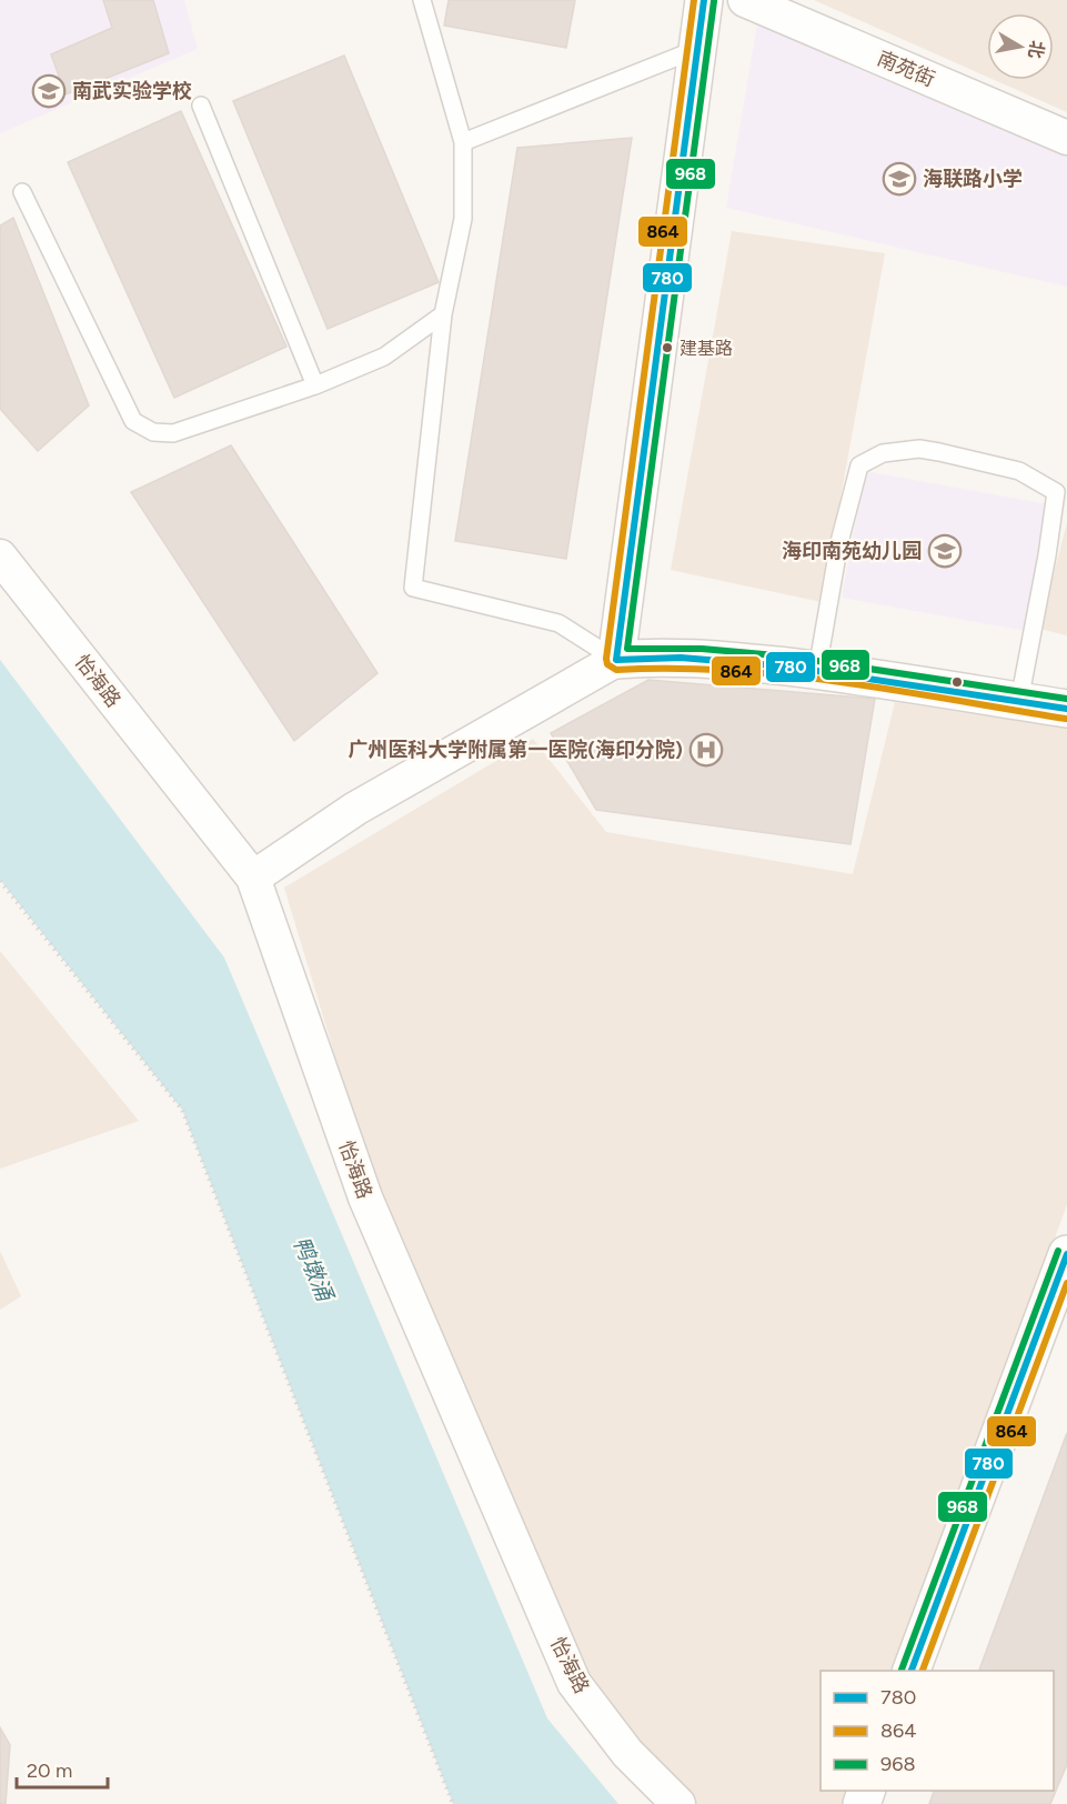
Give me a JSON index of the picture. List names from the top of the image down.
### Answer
{
  "streets": {
    "street": ["南苑街", "怡海路"]
  },
  "water": ["鸭墩涌"],
  "places": {
    "school or university": ["南武实验学校", "海联路小学", "海印南苑幼儿园"],
    "other": ["建基路"],
    "hospital": ["广州医科大学附属第一医院(海印分院)"]
  },
  "lines": ["transit line 780", "transit line 864", "transit line 968"],
  "legend": ["780", "864", "968"],
  "scale_bar": "20 m",
  "north": "right"
}
